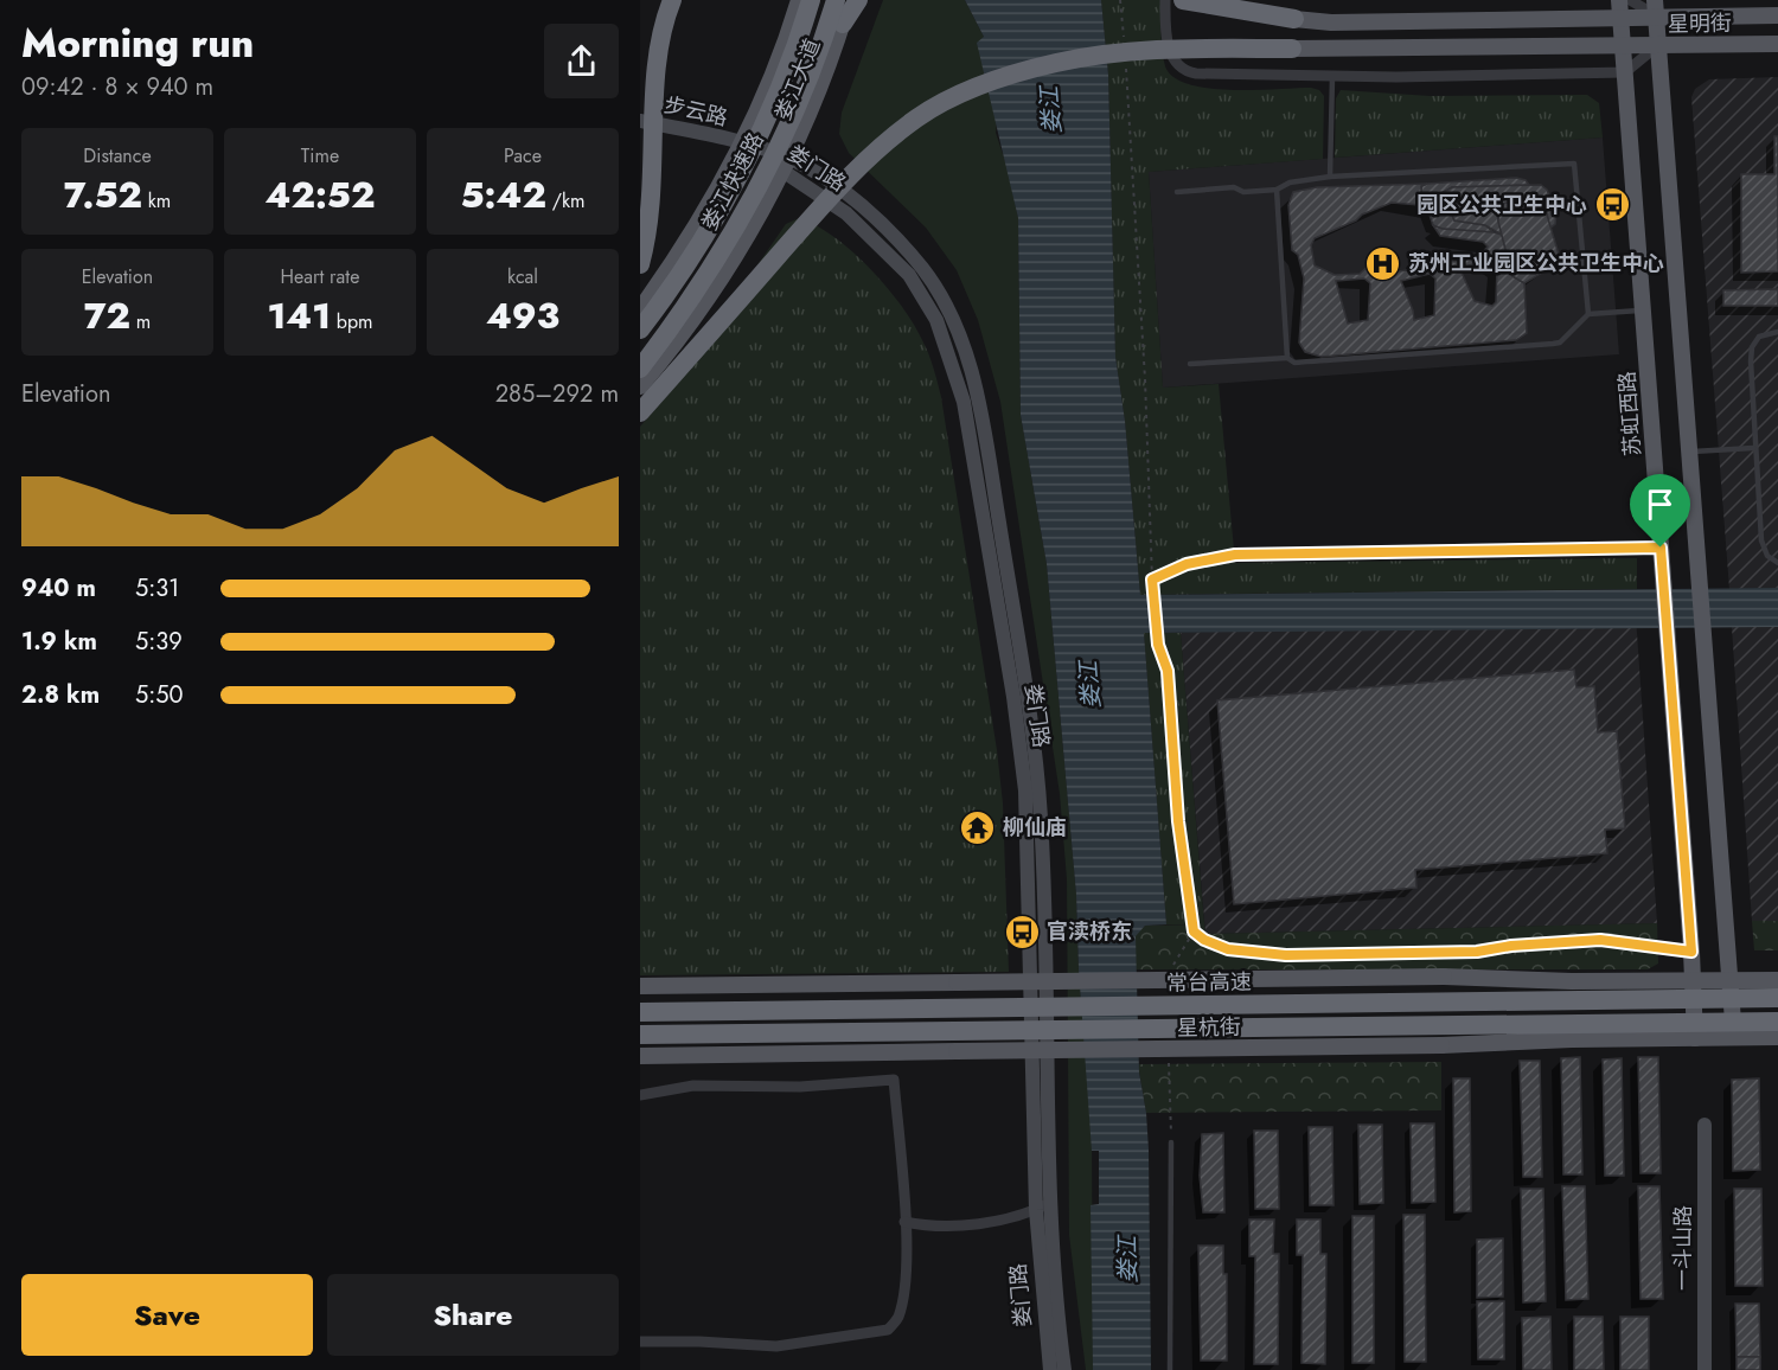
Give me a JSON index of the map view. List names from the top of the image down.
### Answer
{
  "streets": {
    "highway": ["娄江快速路", "常台高速"],
    "main road": [
      "星明街",
      "娄江大道",
      "步云路",
      "娄门路",
      "苏虹西路",
      "星杭街",
      "一斗山路"
    ]
  },
  "crossings": [
    ["星明街", "苏虹西路"],
    ["娄江大道", "步云路"],
    ["娄江大道", "娄门路"],
    ["步云路", "娄门路"],
    ["苏虹西路", "星杭街"]
  ],
  "water": ["娄江"],
  "places": {
    "bus stop": ["园区公共卫生中心", "官渎桥东"],
    "hospital": ["苏州工业园区公共卫生中心"],
    "temple": ["柳仙庙"]
  },
  "page": {
    "heading": ["Morning run", "09:42 · 8 × 940 m"],
    "stats": [
      ["Distance", "7.52 km"],
      ["Time", "42:52"],
      ["Pace", "5:42 /km"],
      ["Elevation", "72 m"],
      ["Heart rate", "141 bpm"],
      ["kcal", "493"]
    ],
    "chart": ["Elevation", "285–292 m"],
    "list": [
      {
        "name": "940 m",
        "note": "5:31"
      },
      {
        "name": "1.9 km",
        "note": "5:39"
      },
      {
        "name": "2.8 km",
        "note": "5:50"
      }
    ],
    "buttons": ["Save", "Share"]
  }
}
